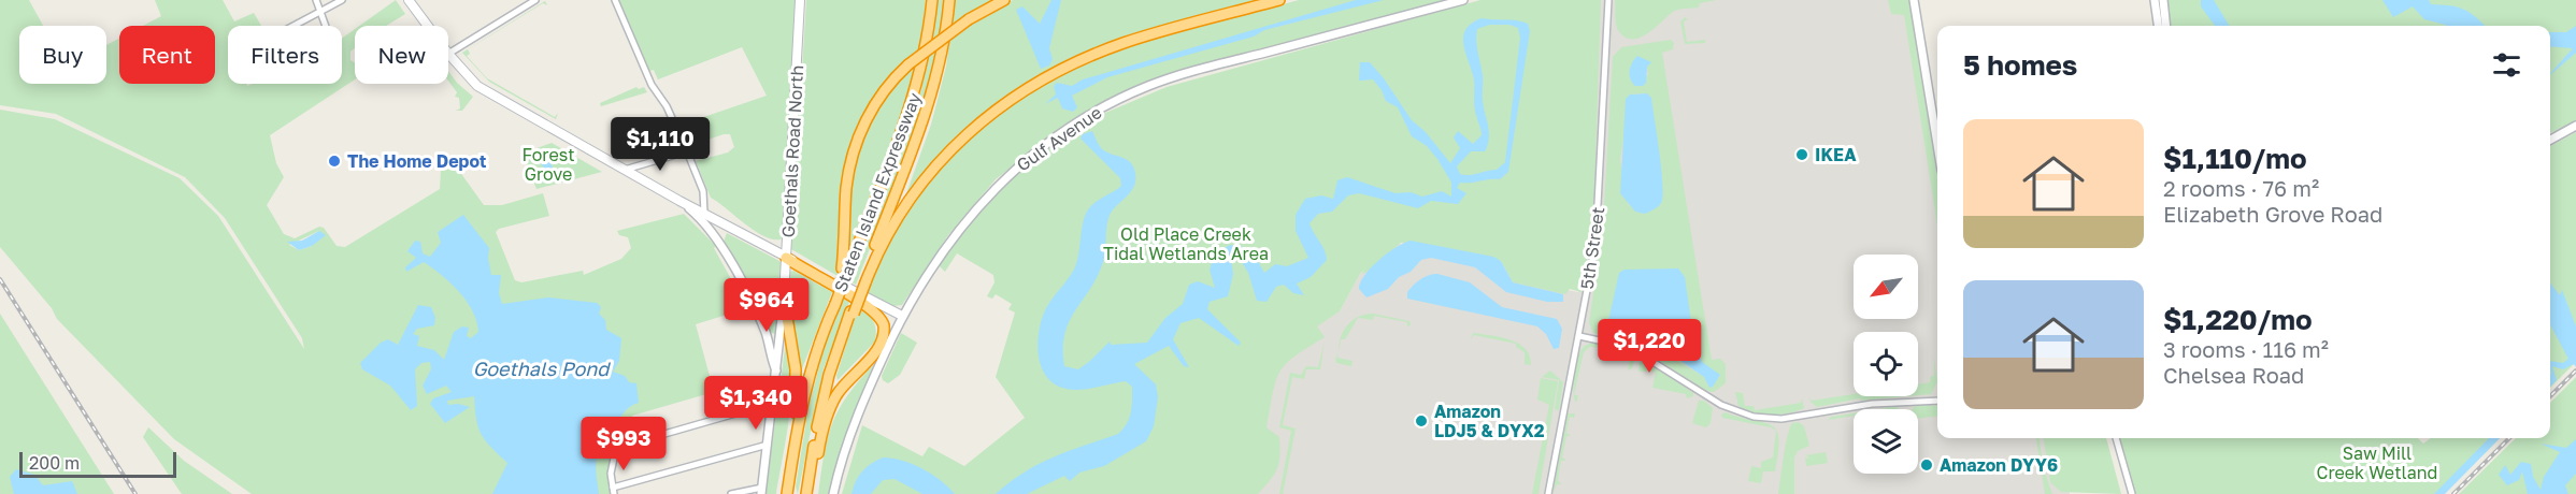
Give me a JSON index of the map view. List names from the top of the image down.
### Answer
{
  "streets": {
    "highway": ["Staten Island Expressway"],
    "main road": ["Goethals Road North"],
    "street": ["Gulf Avenue", "5th Street"]
  },
  "water": ["Goethals Pond"],
  "parks": ["Forest Grove", "Old Place Creek Tidal Wetlands Area", "Saw Mill Creek Wetland"],
  "places": [
    "IKEA",
    "The Home Depot",
    "Amazon LDJ5 & DYX2",
    "Amazon DYY6"
  ],
  "scale_bar": "200 m",
  "north": "bottom left",
  "page": {
    "chip": [
      "Buy",
      "Rent",
      "Filters",
      "New"
    ],
    "heading": "5 homes",
    "list": [
      {
        "name": "$1,110/mo",
        "note": "2 rooms · 76 m² · Elizabeth Grove Road"
      },
      {
        "name": "$1,220/mo",
        "note": "3 rooms · 116 m² · Chelsea Road"
      }
    ],
    "price": [
      "$1,110",
      "$964",
      "$1,220",
      "$1,340",
      "$993"
    ],
    "scale": "200 m"
  }
}
